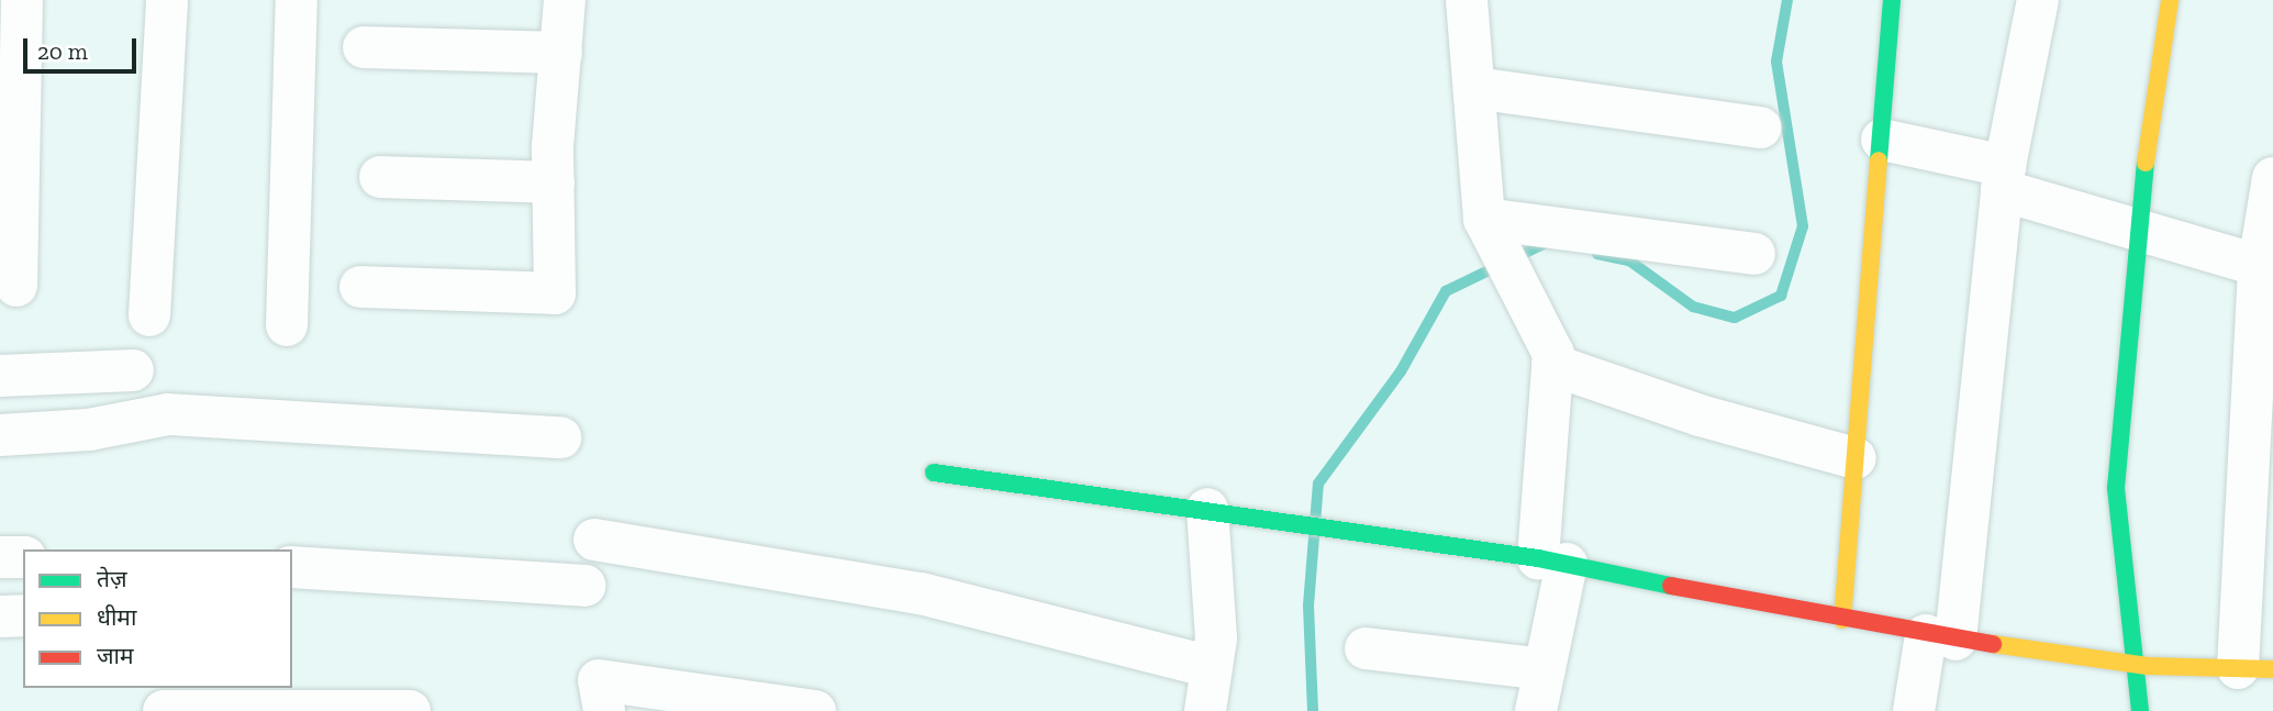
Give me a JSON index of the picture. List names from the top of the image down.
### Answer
{
  "legend": ["तेज़", "धीमा", "जाम"],
  "scale_bar": "20 m"
}
